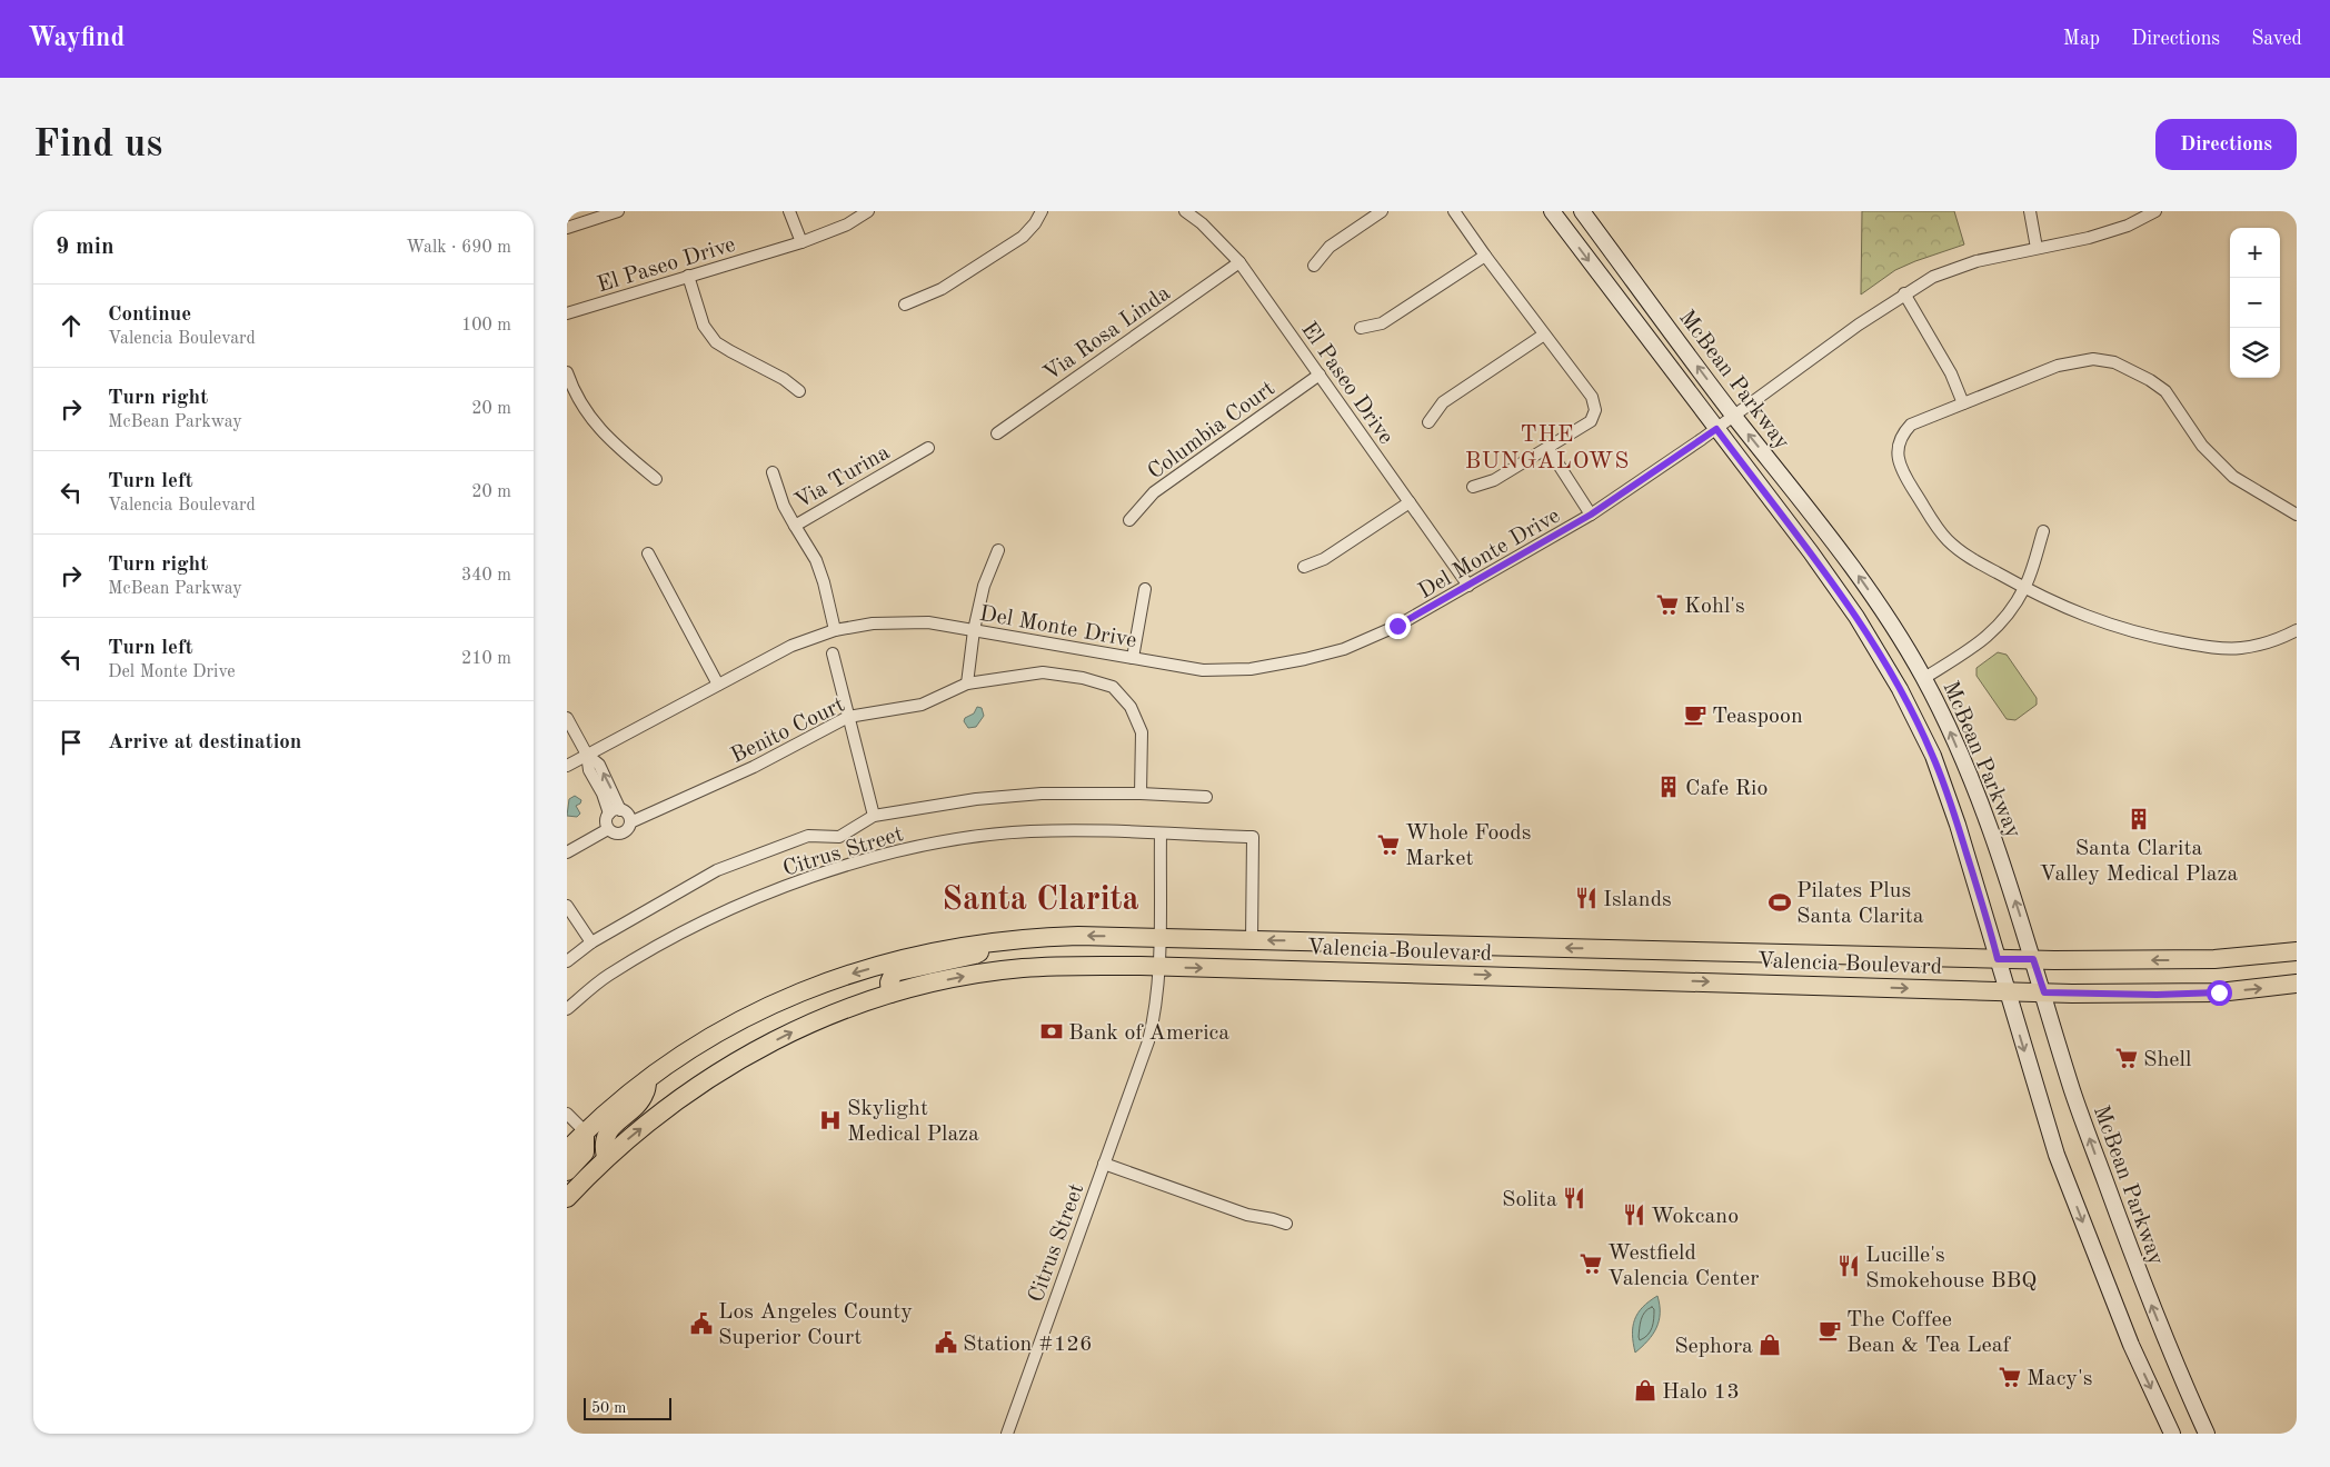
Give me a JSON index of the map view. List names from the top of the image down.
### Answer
{
  "streets": {
    "main road": ["McBean Parkway", "Valencia Boulevard"],
    "street": [
      "El Paseo Drive",
      "Via Rosa Linda",
      "Columbia Court",
      "Via Turina",
      "Del Monte Drive",
      "Benito Court",
      "Citrus Street"
    ]
  },
  "crossings": [
    ["El Paseo Drive", "Via Rosa Linda"],
    ["El Paseo Drive", "Columbia Court"],
    ["El Paseo Drive", "Del Monte Drive"],
    ["McBean Parkway", "Del Monte Drive"],
    ["McBean Parkway", "Valencia Boulevard"],
    ["Citrus Street", "Valencia Boulevard"]
  ],
  "districts": ["THE BUNGALOWS", "Santa Clarita"],
  "places": {
    "supermarket": [
      "Kohl's",
      "Whole Foods Market",
      "Shell",
      "Westfield Valencia Center",
      "Macy's"
    ],
    "cafe": ["Teaspoon", "The Coffee Bean & Tea Leaf"],
    "building": ["Cafe Rio", "Santa Clarita Valley Medical Plaza"],
    "restaurant": [
      "Islands",
      "Solita",
      "Wokcano",
      "Lucille's Smokehouse BBQ"
    ],
    "sports": ["Pilates Plus Santa Clarita"],
    "bank": ["Bank of America"],
    "hospital": ["Skylight Medical Plaza"],
    "public building": ["Los Angeles County Superior Court", "Station #126"],
    "shop": ["Sephora", "Halo 13"]
  },
  "scale_bar": "50 m",
  "page": {
    "header": "Wayfind",
    "nav": ["Map", "Directions", "Saved"],
    "buttons": "Directions",
    "title": "Find us",
    "heading": ["9 min", "Walk · 690 m"],
    "map_buttons": ["+", "−"],
    "list": [
      ["Continue", "Valencia Boulevard", "100 m"],
      ["Turn right", "McBean Parkway", "20 m"],
      ["Turn left", "Valencia Boulevard", "20 m"],
      ["Turn right", "McBean Parkway", "340 m"],
      ["Turn left", "Del Monte Drive", "210 m"],
      "Arrive at destination"
    ],
    "scale": "50 m"
  }
}
